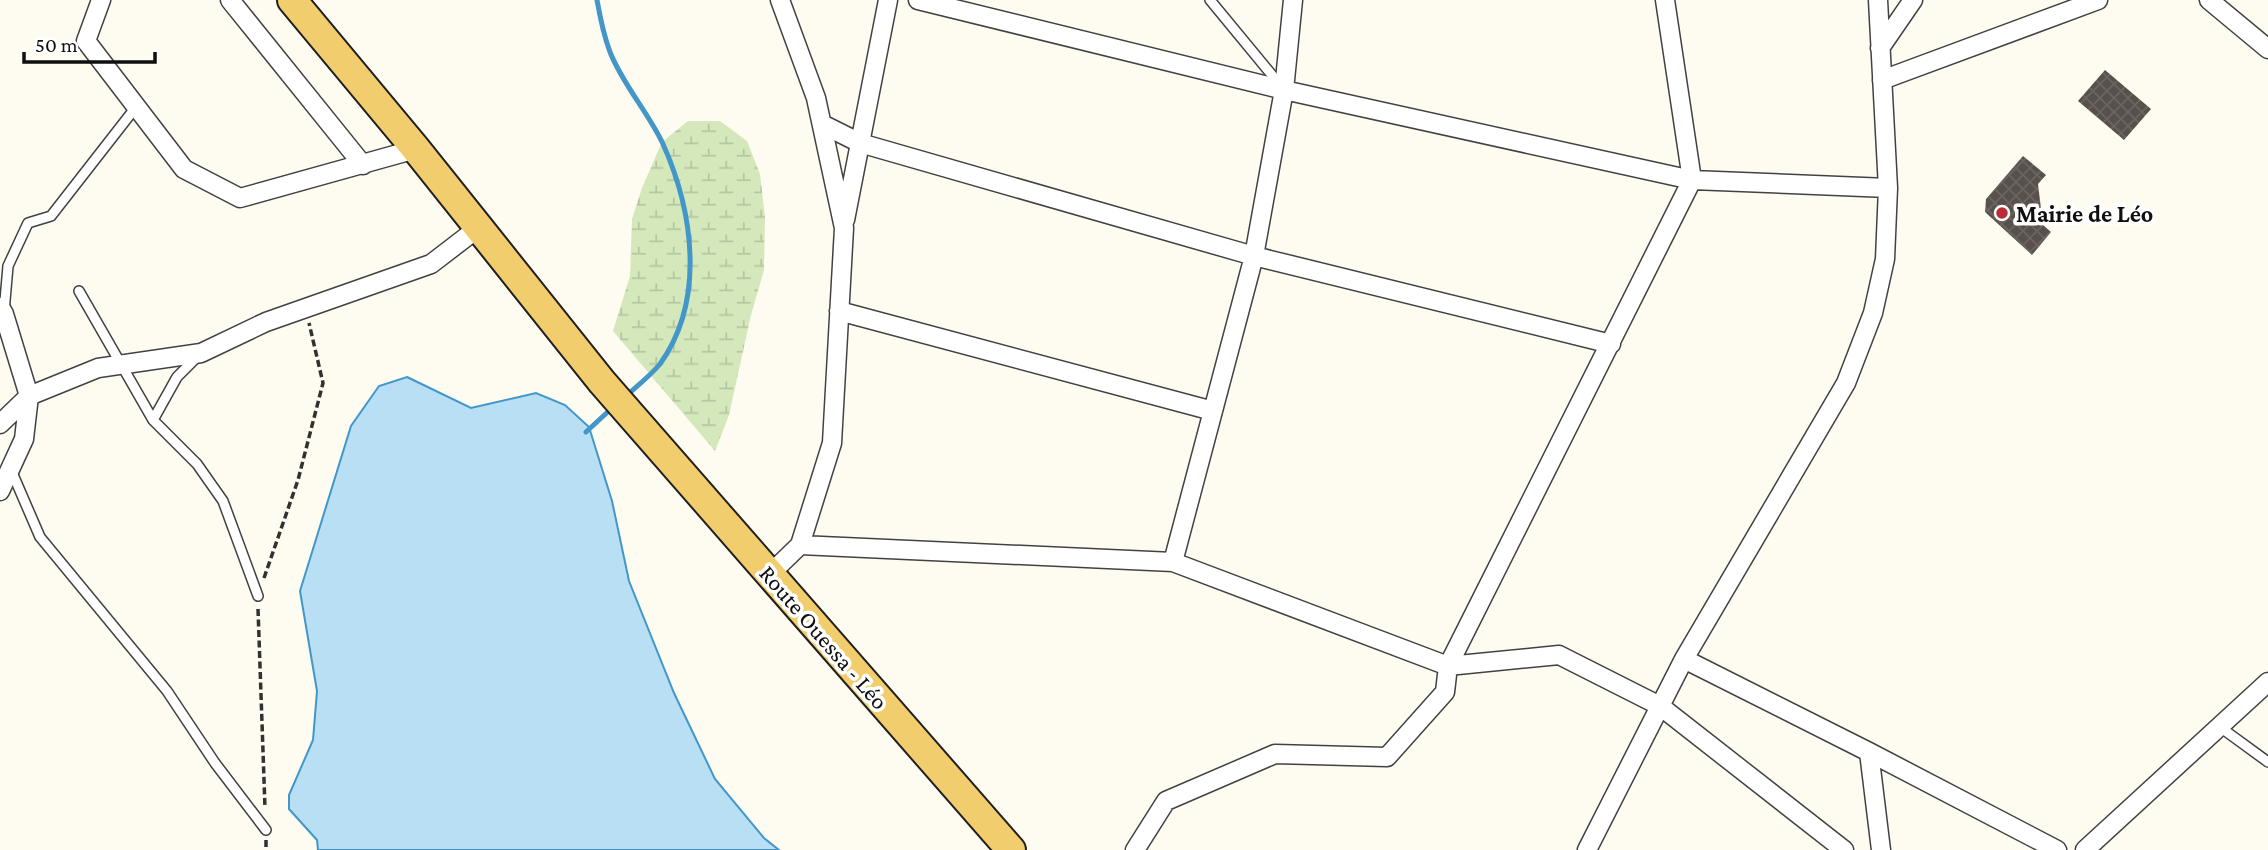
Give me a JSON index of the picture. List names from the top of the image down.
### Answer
{
  "streets": {
    "main road": ["Route Ouessa - Léo"]
  },
  "places": ["Mairie de Léo"],
  "scale_bar": "50 m"
}
